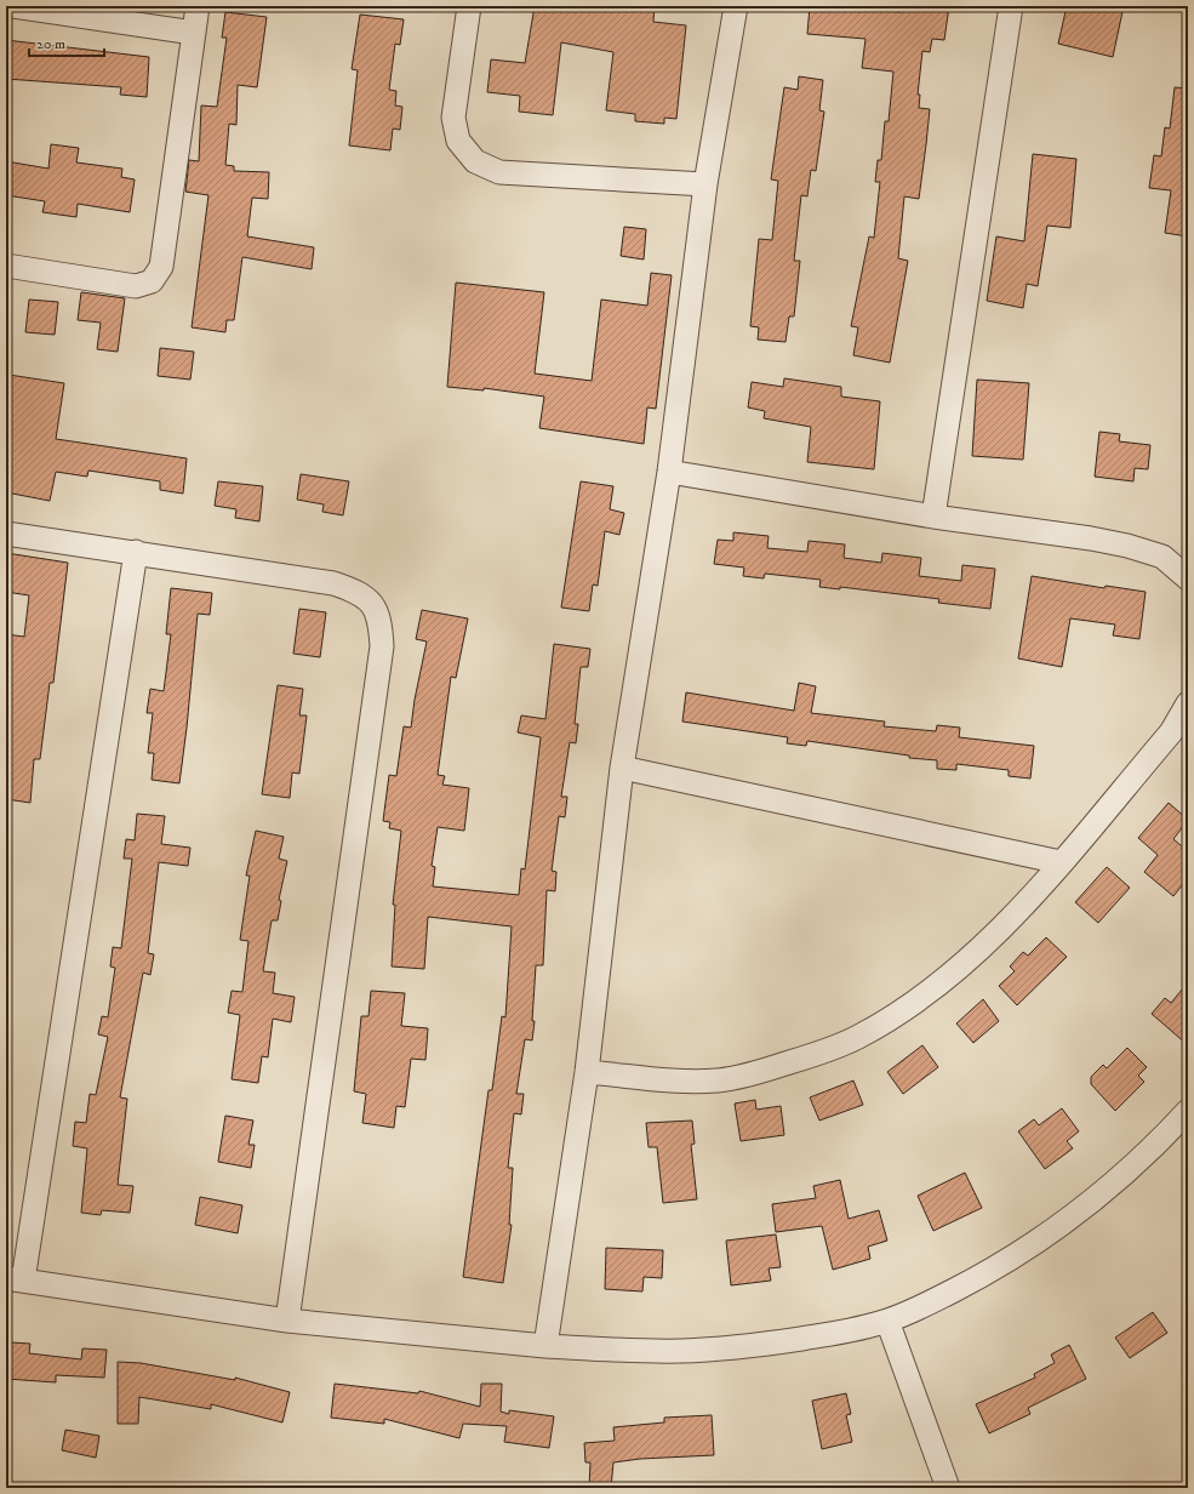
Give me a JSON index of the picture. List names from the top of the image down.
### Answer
{
  "scale_bar": "20 m"
}
